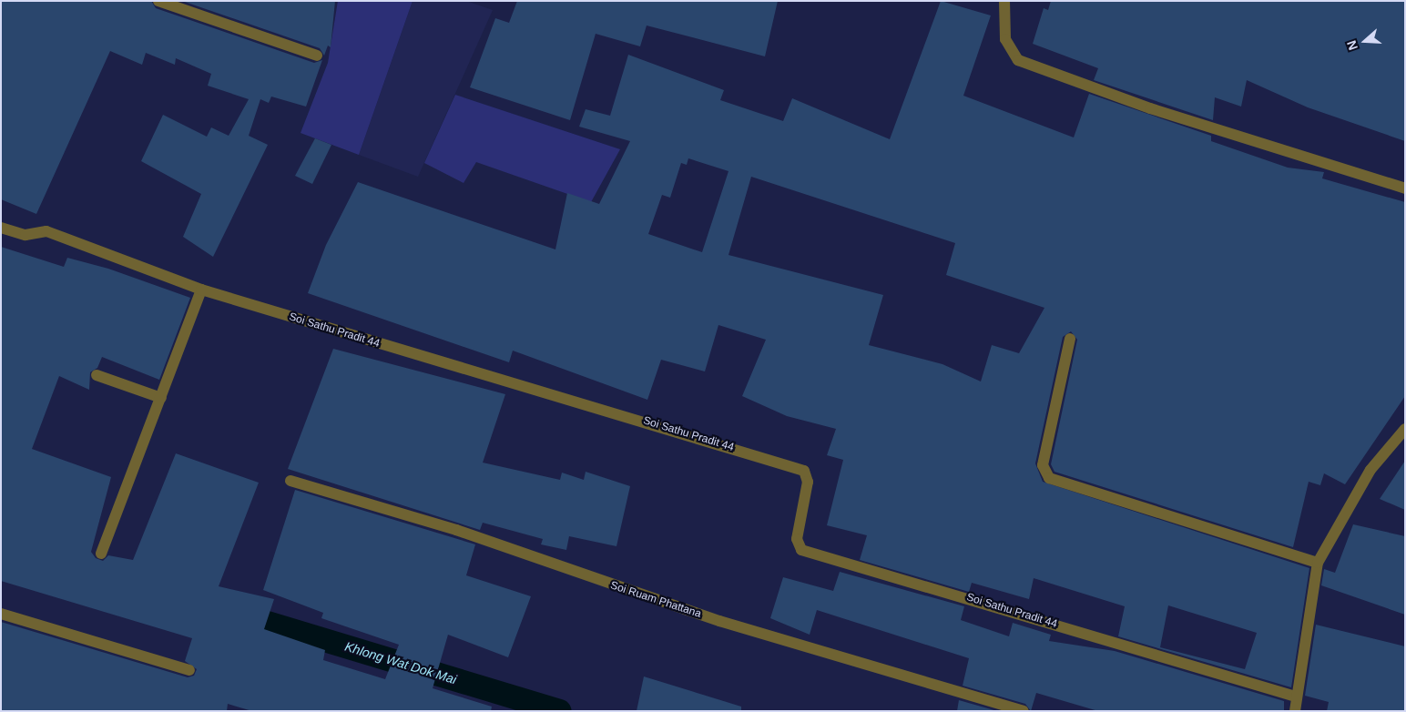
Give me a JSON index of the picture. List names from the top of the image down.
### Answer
{
  "streets": {
    "street": ["Soi Sathu Pradit 44", "Soi Ruam Phattana"]
  },
  "water": ["Khlong Wat Dok Mai"],
  "north": "left"
}
